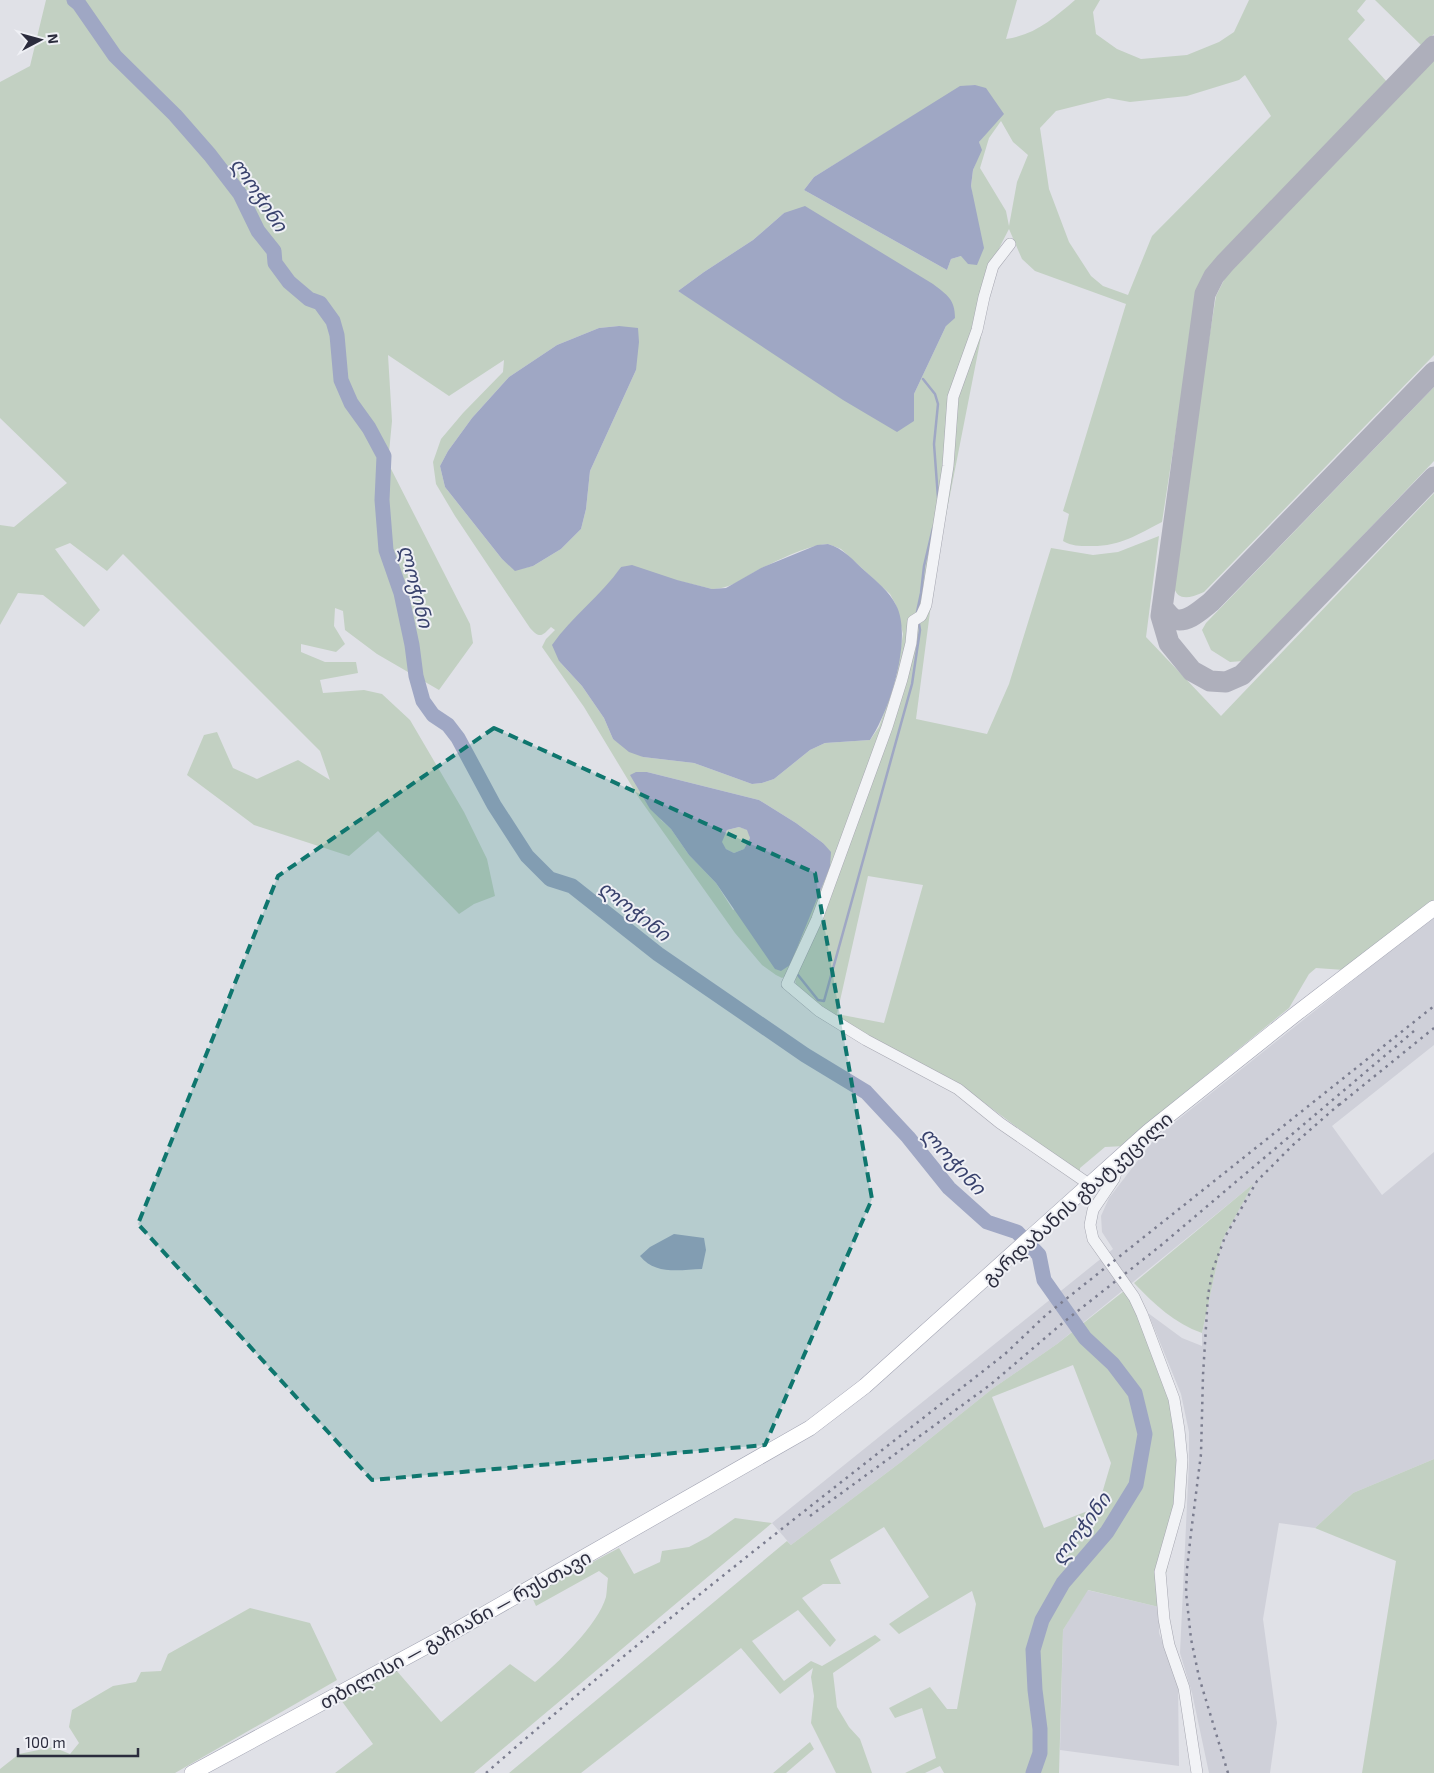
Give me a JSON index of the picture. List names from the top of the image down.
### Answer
{
  "streets": {
    "main road": ["გარდაბანის გზატკეცილი", "თბილისი — გაჩიანი — რუსთავი"]
  },
  "crossings": [
    ["გარდაბანის გზატკეცილი", "თბილისი — გაჩიანი — რუსთავი"]
  ],
  "water": ["ლოჭინი"],
  "scale_bar": "100 m",
  "north": "right"
}
